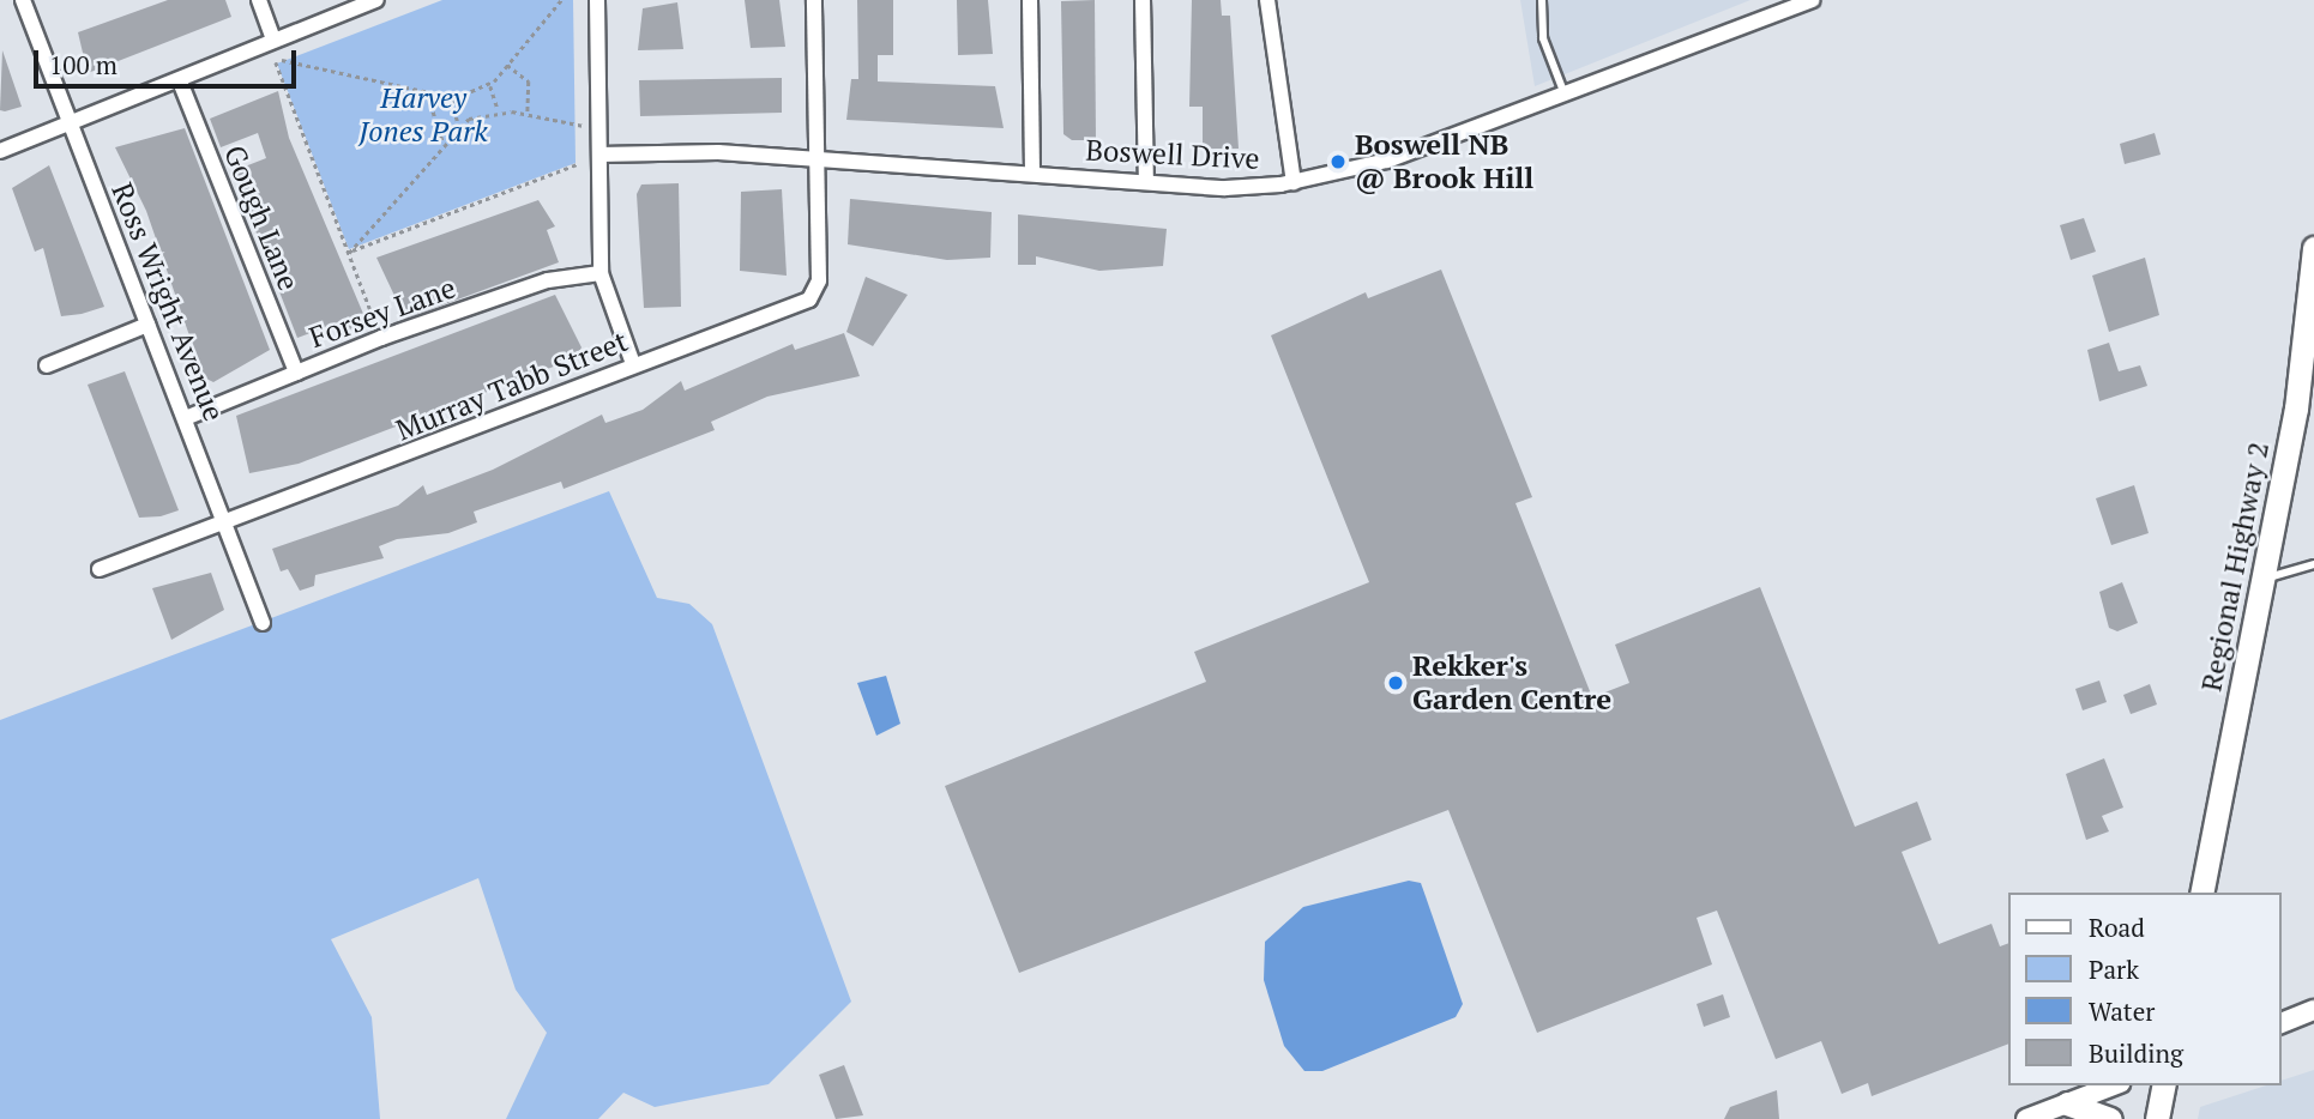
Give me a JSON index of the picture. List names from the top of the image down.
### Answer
{
  "streets": {
    "main road": ["Regional Highway 2"],
    "street": [
      "Boswell Drive",
      "Gough Lane",
      "Ross Wright Avenue",
      "Forsey Lane",
      "Murray Tabb Street"
    ]
  },
  "crossings": [
    ["Boswell Drive", "Murray Tabb Street"],
    ["Gough Lane", "Forsey Lane"],
    ["Ross Wright Avenue", "Forsey Lane"],
    ["Ross Wright Avenue", "Murray Tabb Street"]
  ],
  "parks": ["Harvey Jones Park"],
  "places": ["Boswell NB @ Brook Hill", "Rekker's Garden Centre"],
  "legend": [
    "Road",
    "Park",
    "Water",
    "Building"
  ],
  "scale_bar": "100 m"
}
